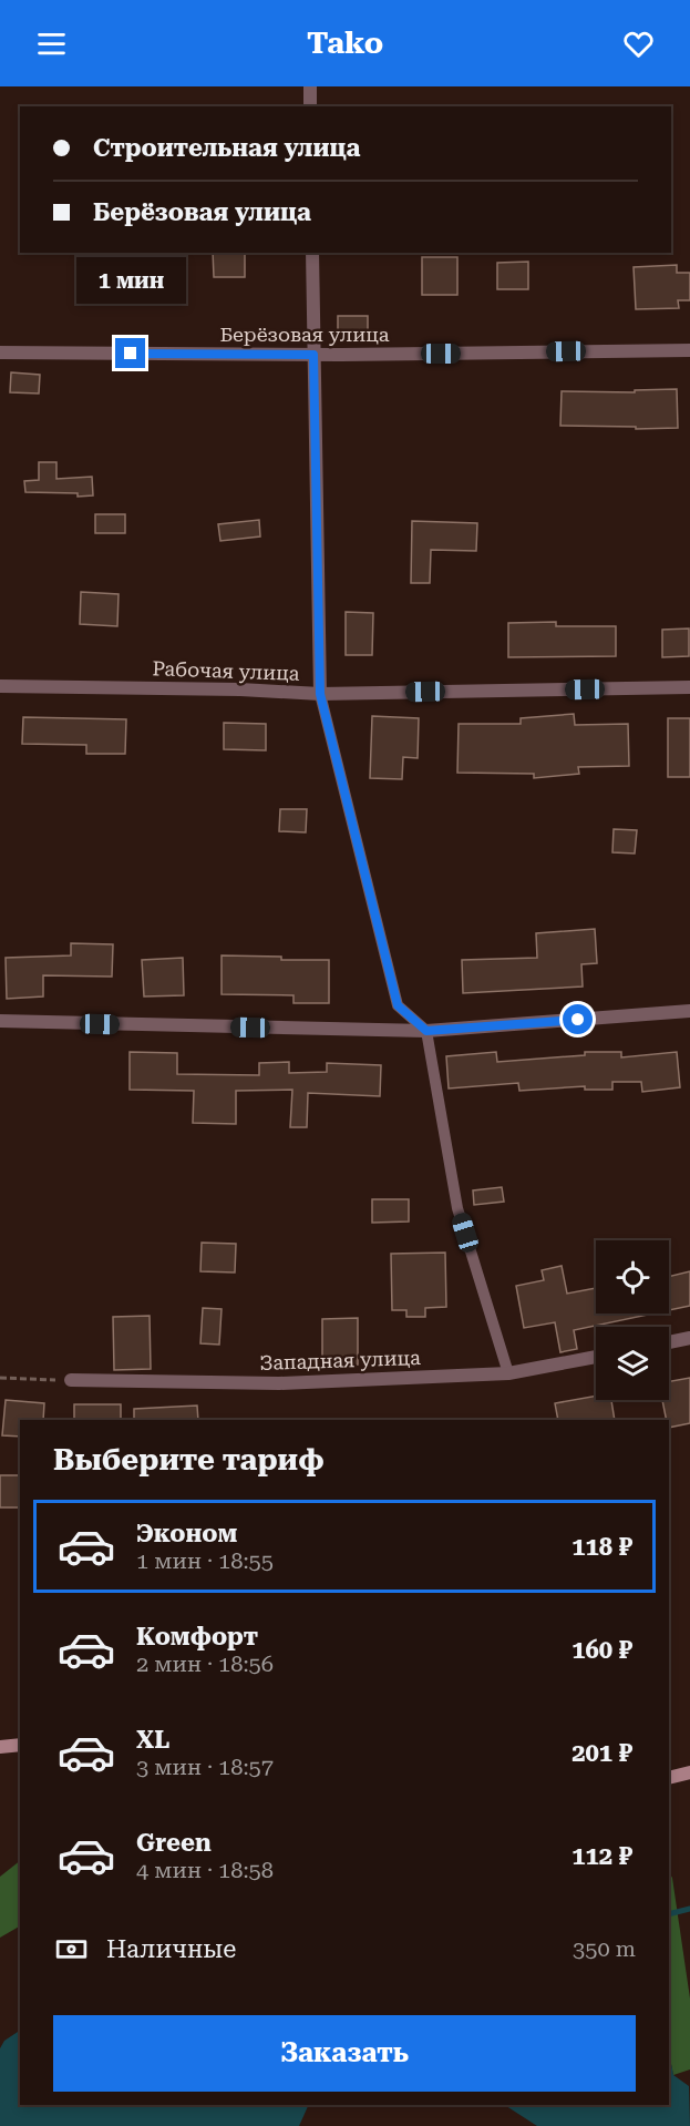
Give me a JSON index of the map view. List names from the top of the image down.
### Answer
{
  "streets": {
    "street": ["Берёзовая улица", "Рабочая улица", "Западная улица"]
  },
  "page": {
    "header": "Tako",
    "banner": ["Строительная улица", "Берёзовая улица"],
    "bubble": "1 мин",
    "heading": "Выберите тариф",
    "list": [
      {
        "name": "Эконом",
        "note": "1 мин · 18:55",
        "value": "118 ₽"
      },
      {
        "name": "Комфорт",
        "note": "2 мин · 18:56",
        "value": "160 ₽"
      },
      {
        "name": "XL",
        "note": "3 мин · 18:57",
        "value": "201 ₽"
      },
      {
        "name": "Green",
        "note": "4 мин · 18:58",
        "value": "112 ₽"
      }
    ],
    "pay": ["Наличные", "350 m"],
    "buttons": "Заказать"
  }
}
